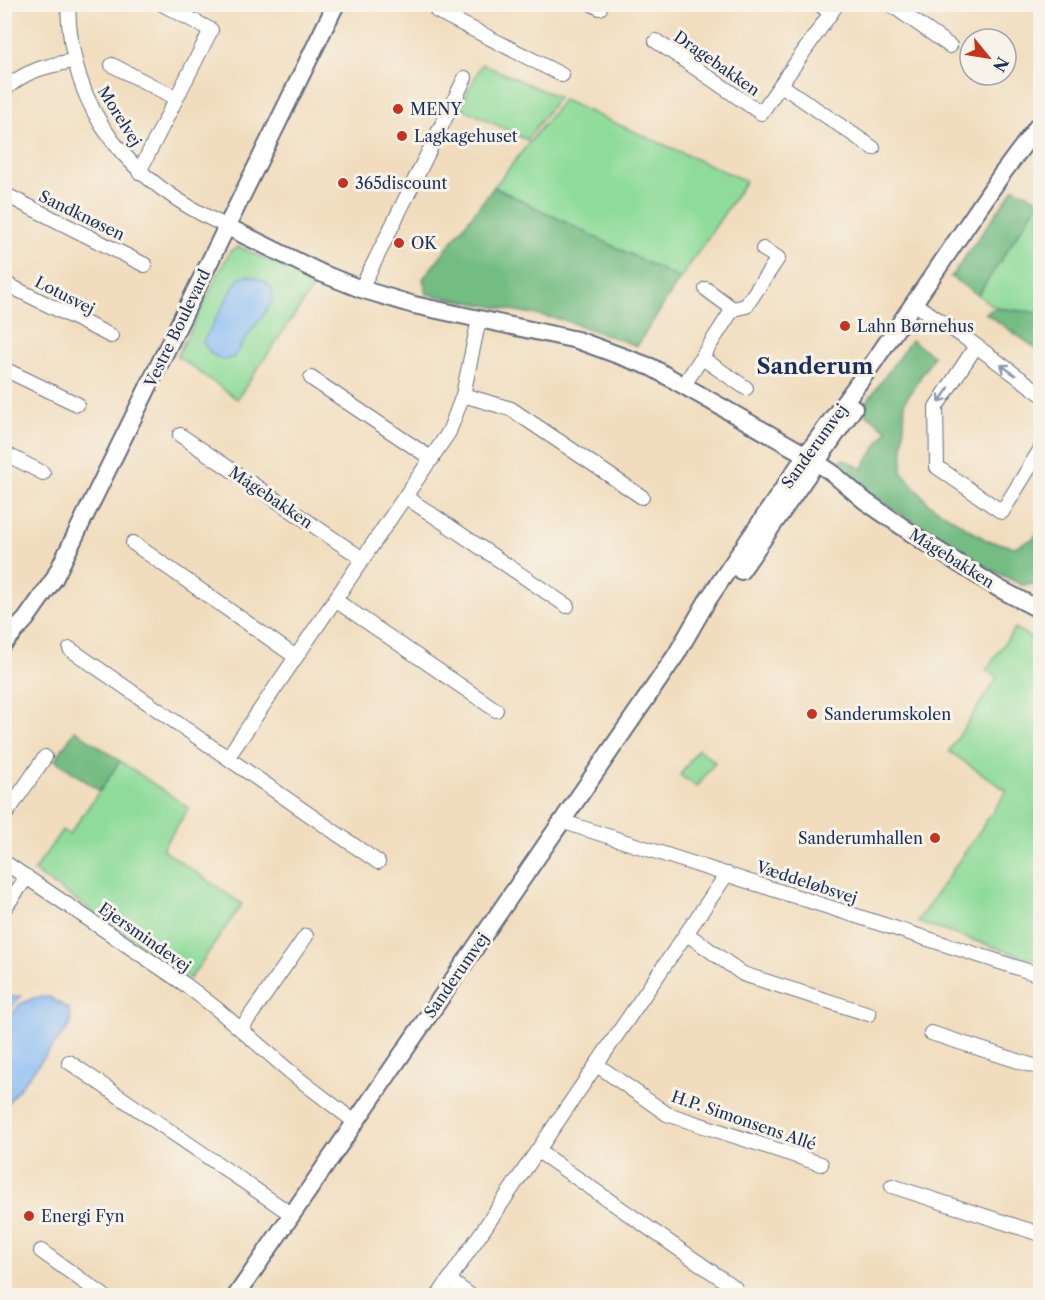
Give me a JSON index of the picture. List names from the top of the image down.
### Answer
{
  "streets": {
    "street": [
      "Dragebakken",
      "Morelvej",
      "Sandknøsen",
      "Lotusvej",
      "Vestre Boulevard",
      "Sanderumvej",
      "Mågebakken",
      "Væddeløbsvej",
      "Ejersmindevej",
      "H.P. Simonsens Allé"
    ]
  },
  "crossings": [
    ["Morelvej", "Vestre Boulevard"],
    ["Morelvej", "Mågebakken"],
    ["Vestre Boulevard", "Mågebakken"],
    ["Sanderumvej", "Mågebakken"],
    ["Sanderumvej", "Væddeløbsvej"],
    ["Sanderumvej", "Ejersmindevej"]
  ],
  "districts": ["Sanderum"],
  "places": [
    "MENY",
    "Lagkagehuset",
    "365discount",
    "OK",
    "Lahn Børnehus",
    "Sanderumskolen",
    "Sanderumhallen",
    "Energi Fyn"
  ],
  "north": "bottom right"
}
